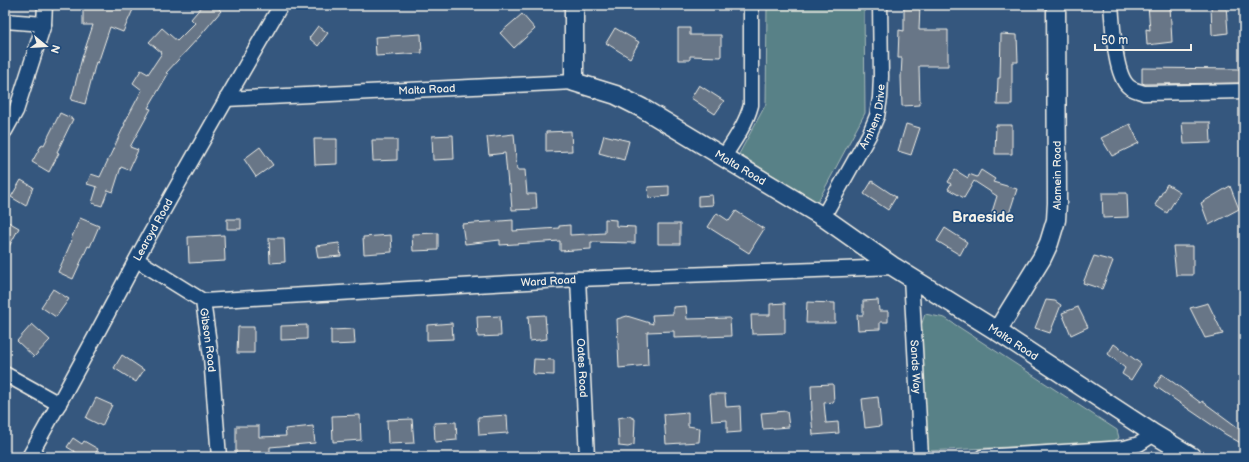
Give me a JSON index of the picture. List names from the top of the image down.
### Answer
{
  "streets": {
    "street": [
      "Malta Road",
      "Arnhem Drive",
      "Alamein Road",
      "Learoyd Road",
      "Ward Road",
      "Gibson Road",
      "Sands Way",
      "Oates Road"
    ]
  },
  "crossings": [
    ["Malta Road", "Arnhem Drive"],
    ["Malta Road", "Alamein Road"],
    ["Malta Road", "Learoyd Road"],
    ["Malta Road", "Ward Road"],
    ["Malta Road", "Sands Way"],
    ["Learoyd Road", "Gibson Road"],
    ["Ward Road", "Gibson Road"],
    ["Ward Road", "Oates Road"]
  ],
  "districts": ["Braeside"],
  "scale_bar": "50 m",
  "north": "right"
}
